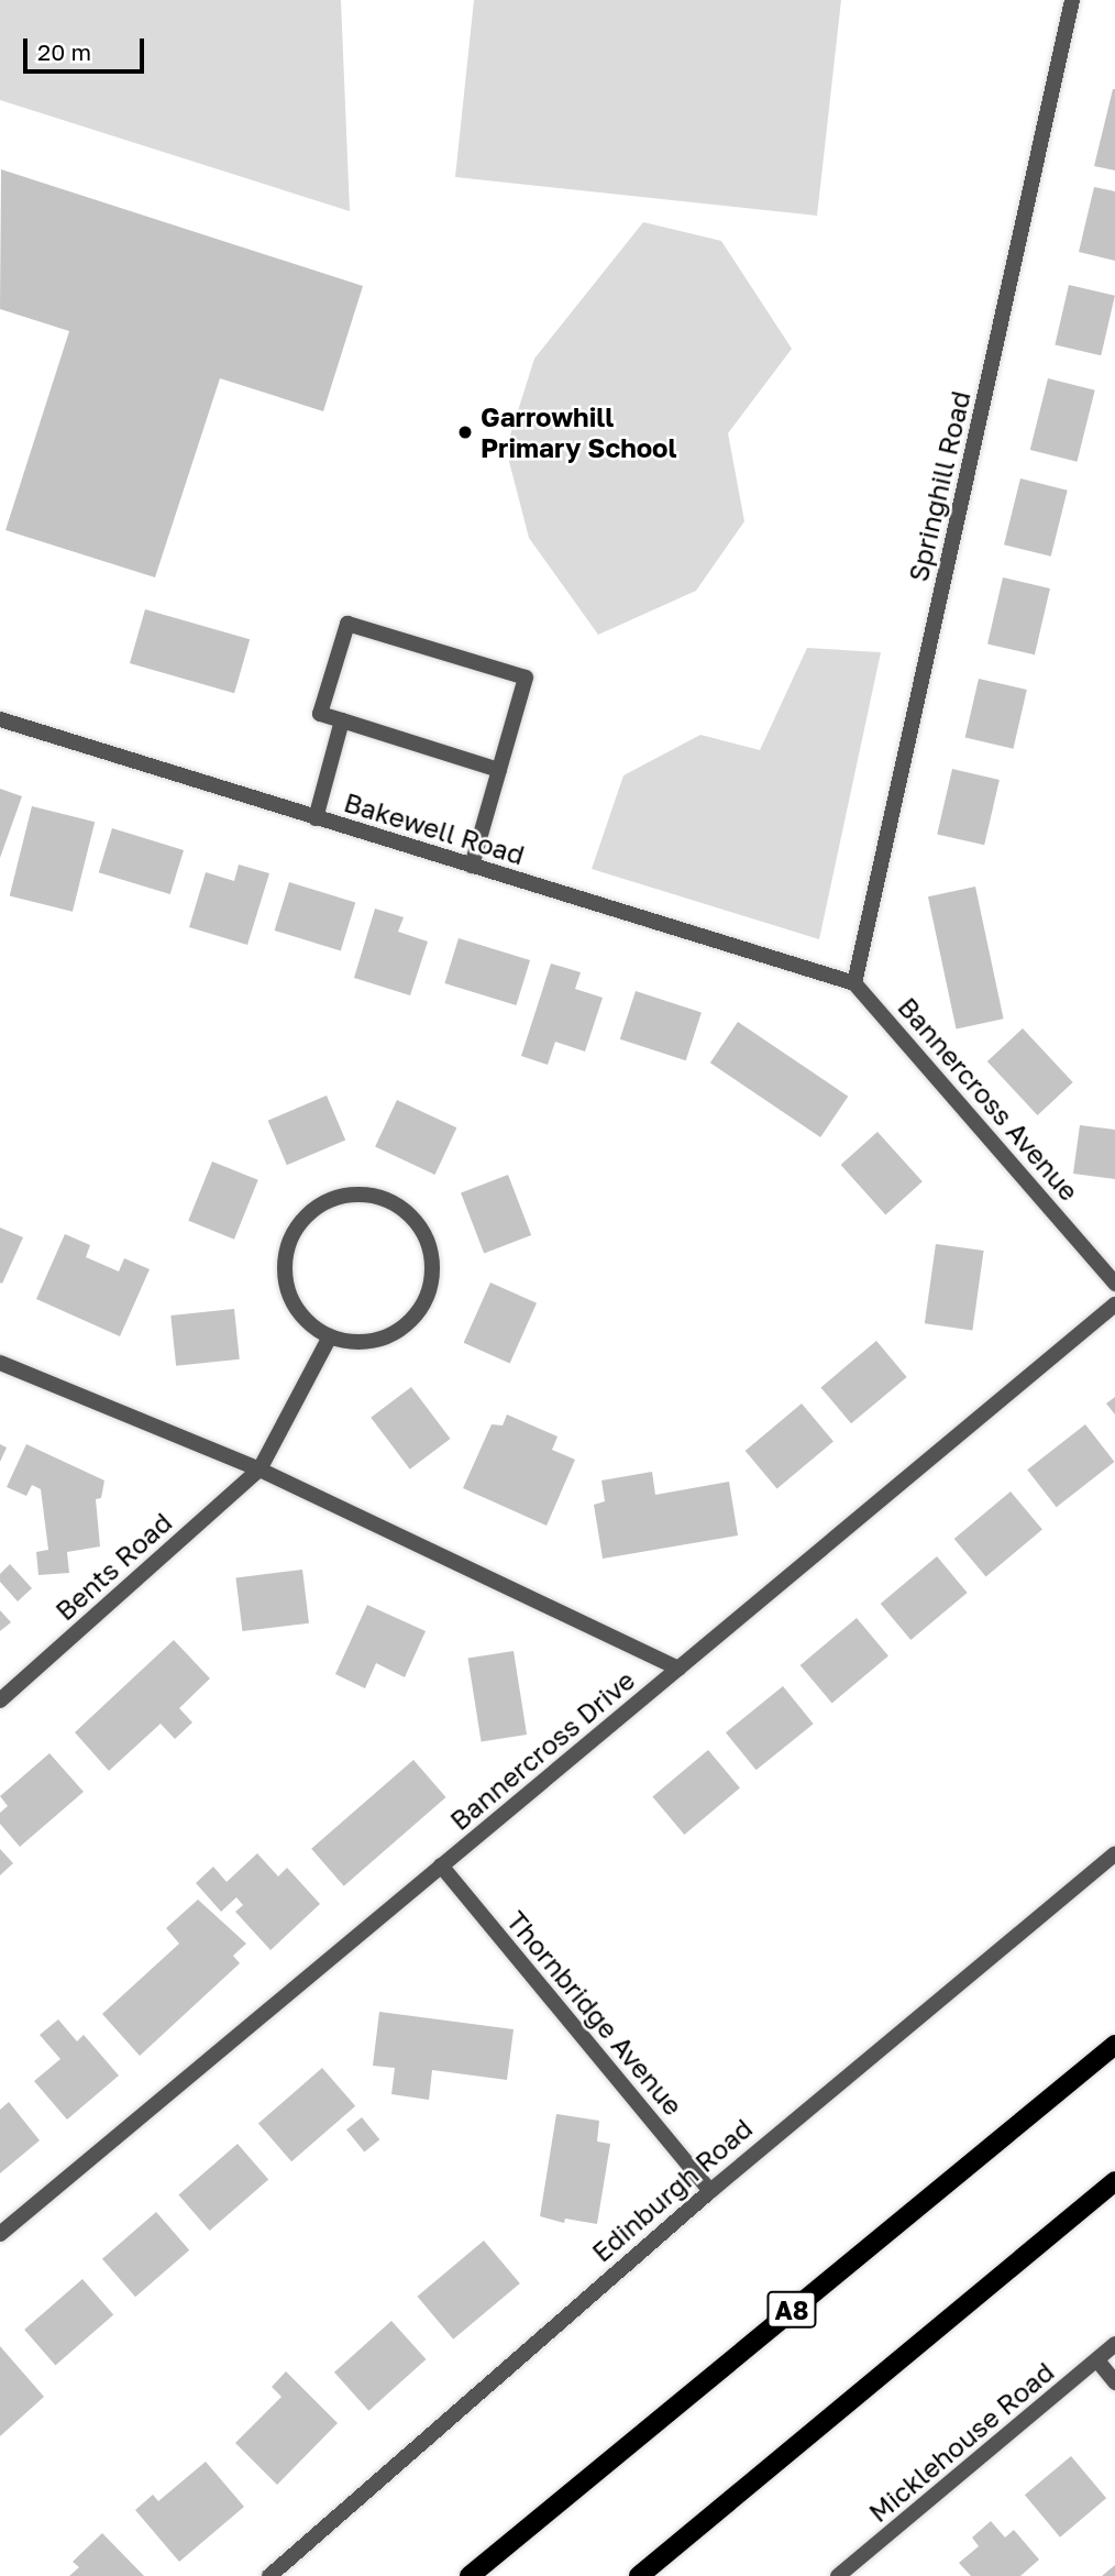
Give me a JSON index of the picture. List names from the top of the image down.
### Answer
{
  "streets": {
    "main road": ["A8"],
    "street": [
      "Springhill Road",
      "Bakewell Road",
      "Bannercross Avenue",
      "Bents Road",
      "Bannercross Drive",
      "Thornbridge Avenue",
      "Edinburgh Road",
      "Micklehouse Road"
    ]
  },
  "crossings": [
    ["Springhill Road", "Bakewell Road"],
    ["Springhill Road", "Bannercross Avenue"],
    ["Bakewell Road", "Bannercross Avenue"],
    ["Bannercross Drive", "Thornbridge Avenue"],
    ["Thornbridge Avenue", "Edinburgh Road"]
  ],
  "places": ["Garrowhill Primary School"],
  "scale_bar": "20 m"
}
